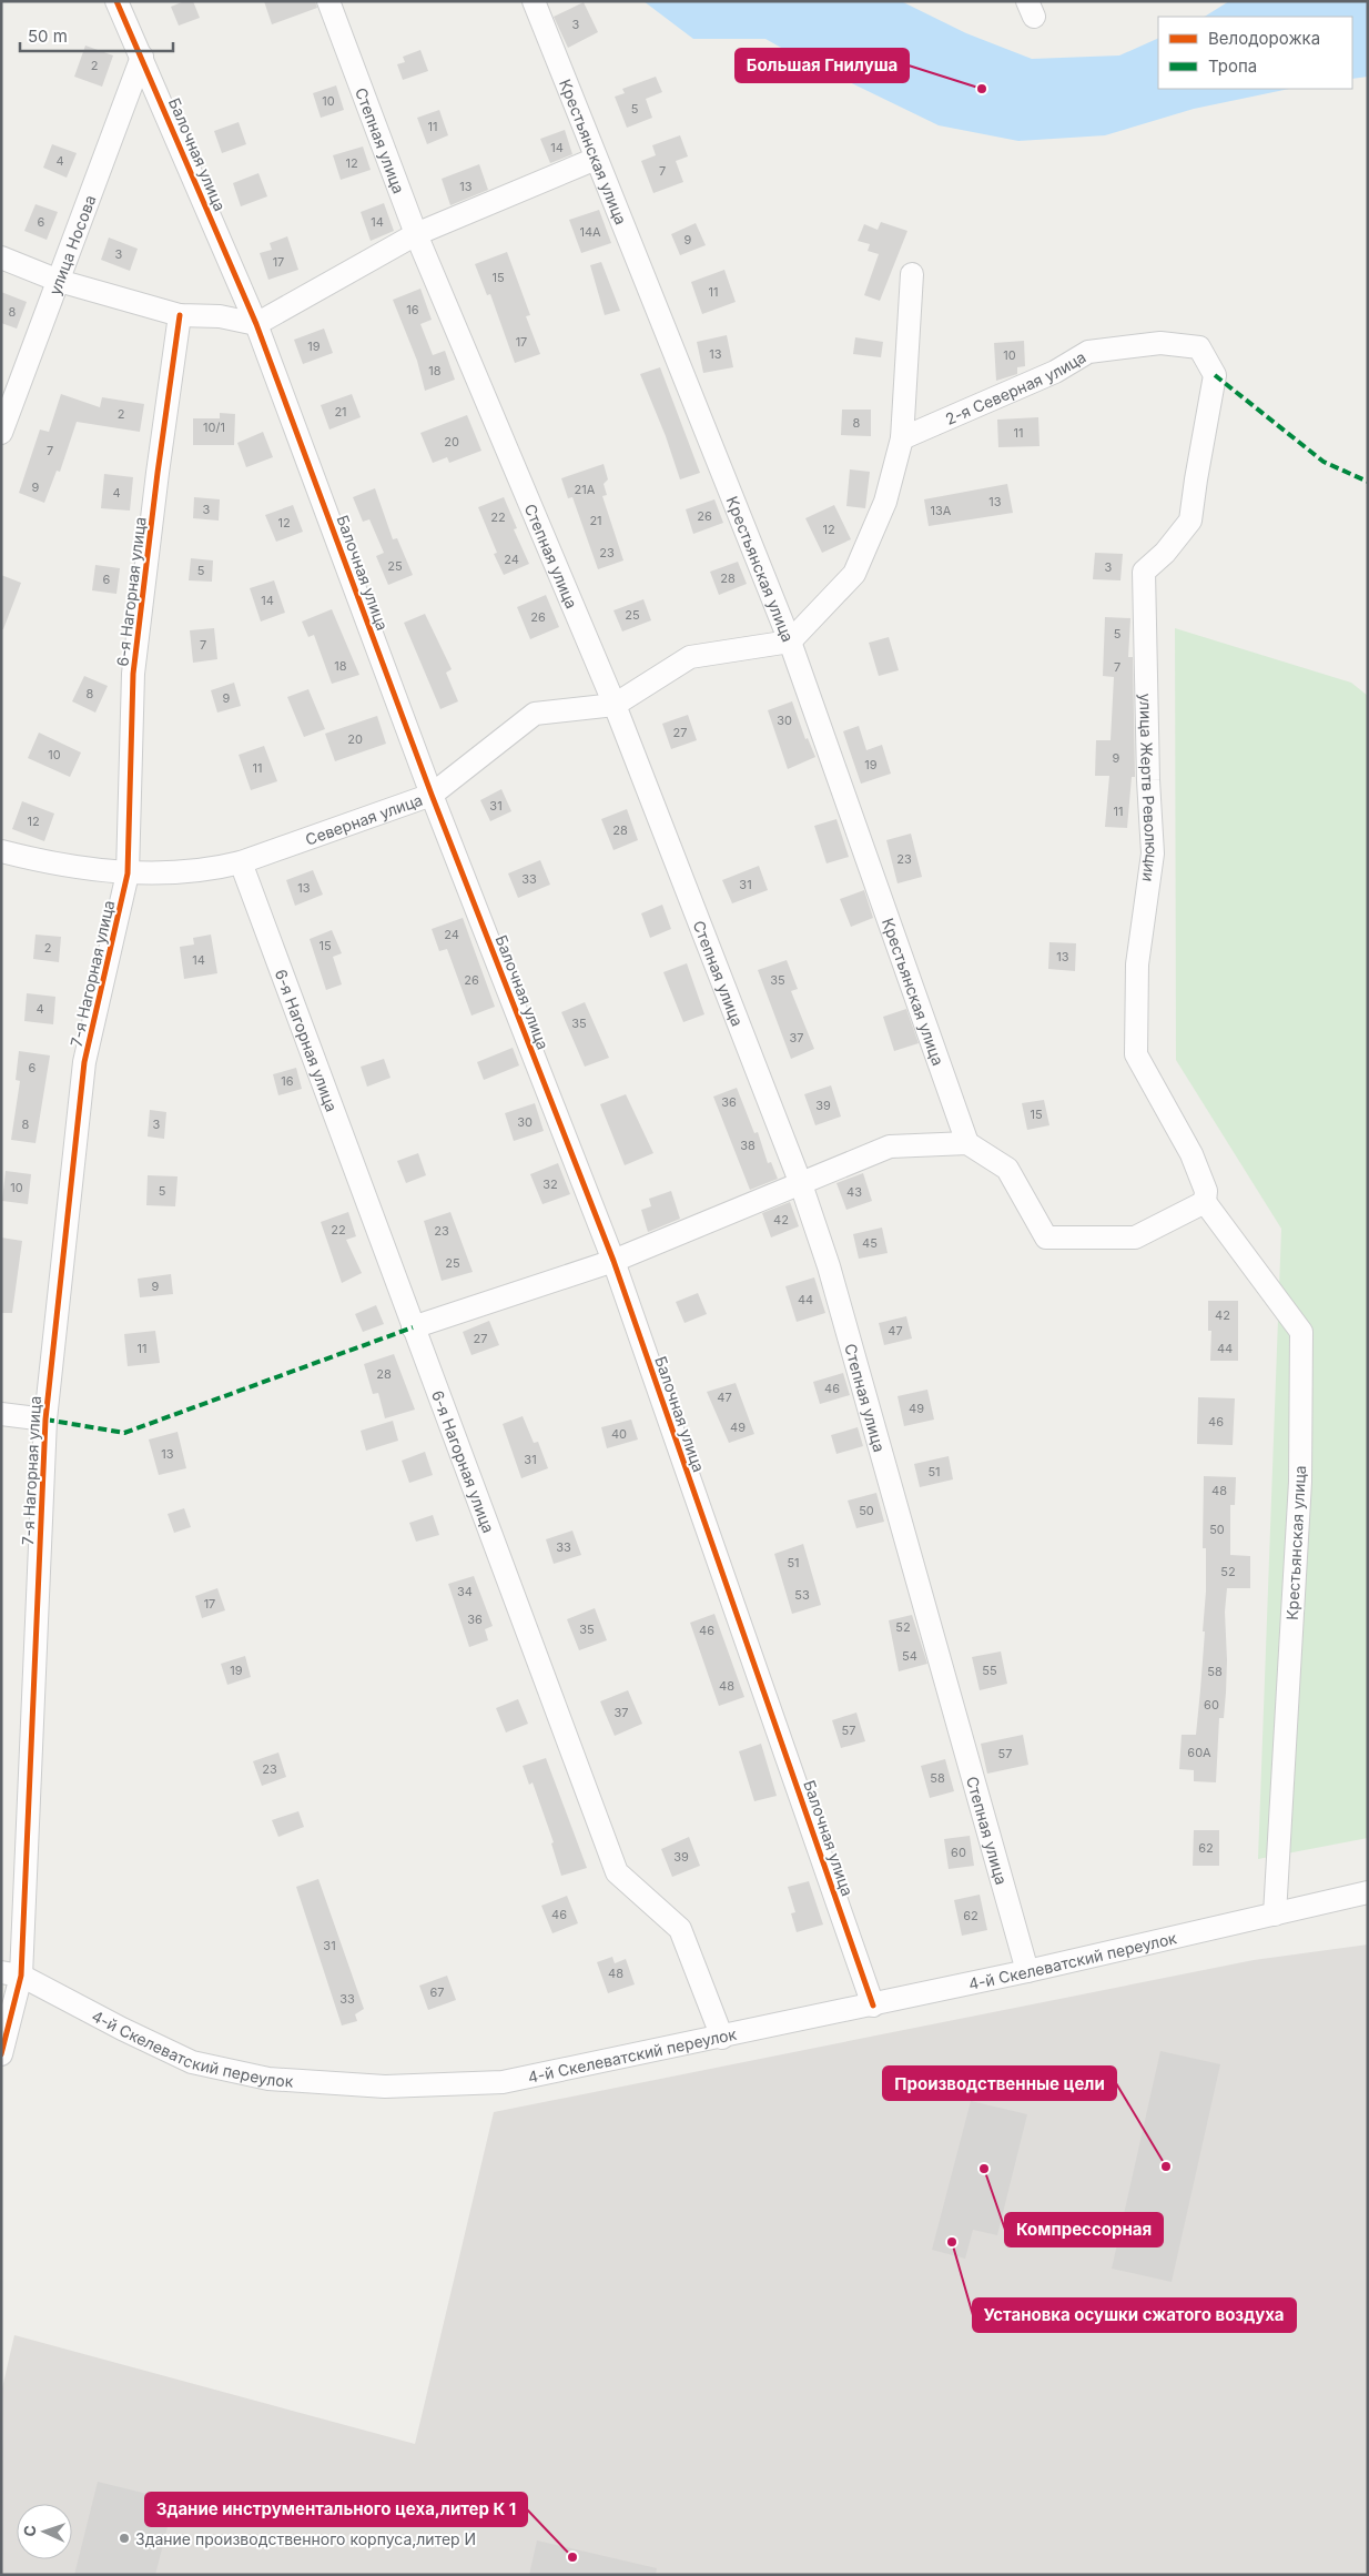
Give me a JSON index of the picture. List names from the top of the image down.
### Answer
{
  "streets": {
    "street": [
      "Степная улица",
      "Крестьянская улица",
      "Балочная улица",
      "улица Носова",
      "2-я Северная улица",
      "6-я Нагорная улица",
      "улица Жертв Революции",
      "Северная улица",
      "7-я Нагорная улица",
      "4-й Скелеватский переулок"
    ]
  },
  "crossings": [
    ["Степная улица", "Северная улица"],
    ["Степная улица", "4-й Скелеватский переулок"],
    ["Крестьянская улица", "улица Жертв Революции"],
    ["Крестьянская улица", "Северная улица"],
    ["Крестьянская улица", "4-й Скелеватский переулок"],
    ["Балочная улица", "улица Носова"],
    ["Балочная улица", "Северная улица"],
    ["Балочная улица", "4-й Скелеватский переулок"],
    ["2-я Северная улица", "улица Жертв Революции"],
    ["6-я Нагорная улица", "Северная улица"],
    ["6-я Нагорная улица", "7-я Нагорная улица"],
    ["6-я Нагорная улица", "4-й Скелеватский переулок"],
    ["Северная улица", "7-я Нагорная улица"],
    ["7-я Нагорная улица", "4-й Скелеватский переулок"]
  ],
  "places": [
    "Большая Гнилуша",
    "Производственные цели",
    "Компрессорная",
    "Установка осушки сжатого воздуха",
    "Здание производственного корпуса,литер И",
    "Здание инструментального цеха,литер К 1"
  ],
  "house_numbers": [
    "3",
    "2",
    "10",
    "5",
    "11",
    "14",
    "4",
    "12",
    "7",
    "13",
    "6",
    "14",
    "14А",
    "9",
    "3",
    "17",
    "15",
    "11",
    "16",
    "8",
    "17",
    "19",
    "13",
    "10",
    "18",
    "21",
    "2",
    "8",
    "10/1",
    "11",
    "20",
    "7",
    "9",
    "21А",
    "4",
    "13",
    "3",
    "13А",
    "26",
    "22",
    "21",
    "12",
    "12",
    "23",
    "24",
    "25",
    "3",
    "5",
    "28",
    "6",
    "14",
    "25",
    "26",
    "5",
    "7",
    "18",
    "7",
    "8",
    "9",
    "30",
    "27",
    "20",
    "10",
    "9",
    "19",
    "11",
    "31",
    "11",
    "12",
    "28",
    "23",
    "33",
    "31",
    "13",
    "24",
    "15",
    "2",
    "13",
    "14",
    "26",
    "35",
    "4",
    "35",
    "37",
    "6",
    "16",
    "36",
    "39",
    "15",
    "30",
    "8",
    "3",
    "38",
    "32",
    "10",
    "5",
    "43",
    "42",
    "22",
    "23",
    "45",
    "25",
    "9",
    "44",
    "42",
    "47",
    "27",
    "11",
    "44",
    "28",
    "46",
    "47",
    "49",
    "46",
    "49",
    "40",
    "13",
    "31",
    "51",
    "48",
    "50",
    "50",
    "33",
    "51",
    "52",
    "34",
    "53",
    "17",
    "36",
    "52",
    "35",
    "46",
    "54",
    "19",
    "55",
    "58",
    "48",
    "60",
    "37",
    "57",
    "60А",
    "57",
    "23",
    "58",
    "62",
    "60",
    "39",
    "46",
    "62",
    "31",
    "48",
    "67",
    "33"
  ],
  "legend": ["Велодорожка", "Тропа"],
  "scale_bar": "50 m",
  "north": "left"
}
